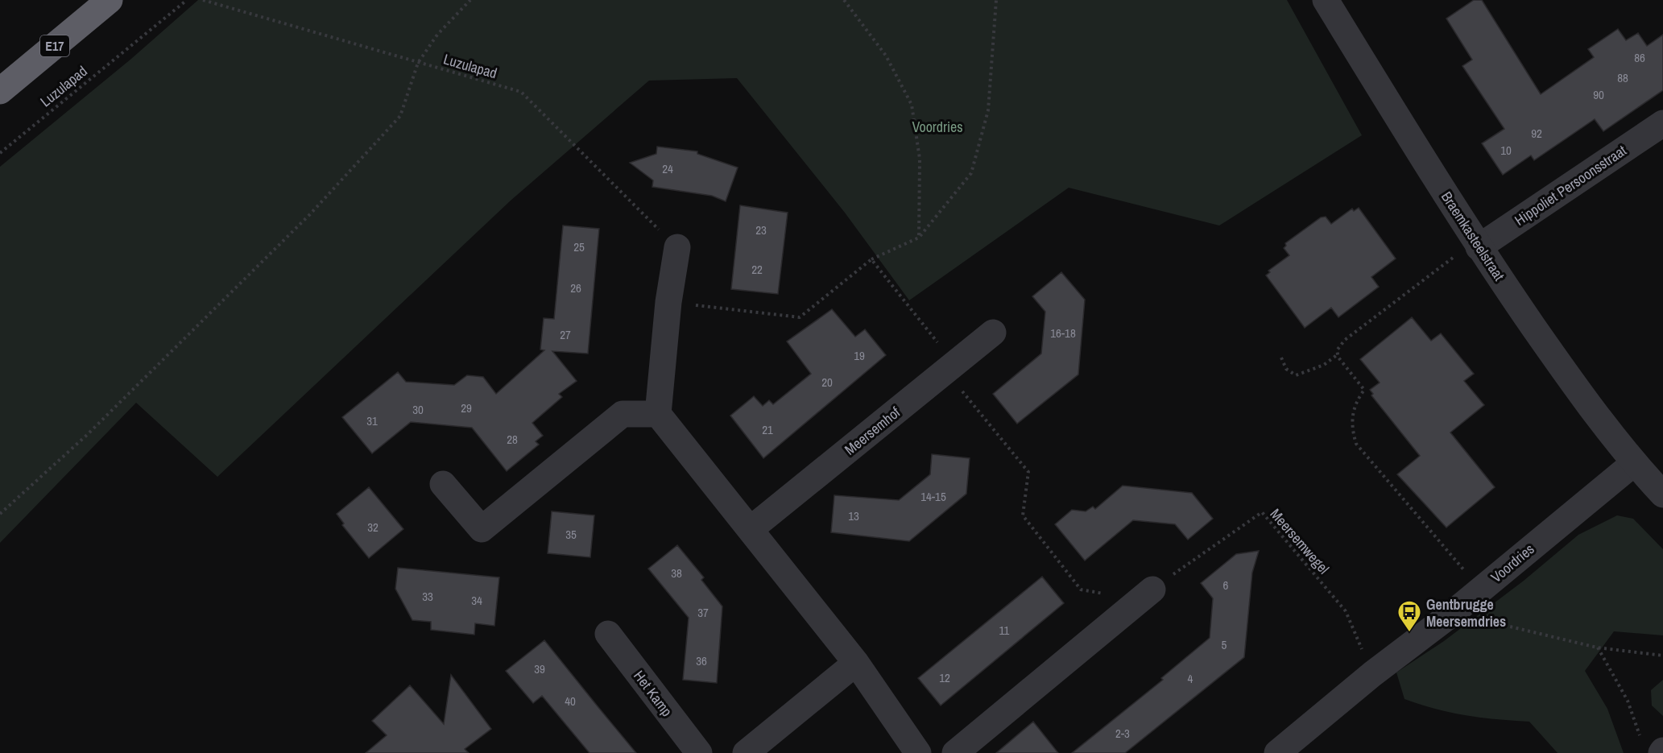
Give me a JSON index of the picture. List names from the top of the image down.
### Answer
{
  "streets": {
    "highway": ["E17"],
    "street": [
      "Hippoliet Persoonsstraat",
      "Braemkasteelstraat",
      "Meersemhof",
      "Voordries",
      "Het Kamp"
    ],
    "path": ["Luzulapad", "Meersemwegel"]
  },
  "crossings": [
    ["Hippoliet Persoonsstraat", "Braemkasteelstraat"],
    ["Braemkasteelstraat", "Voordries"],
    ["Meersemwegel", "Voordries"]
  ],
  "parks": ["Voordries"],
  "places": {
    "bus stop": ["Gentbrugge Meersemdries"]
  },
  "house_numbers": [
    "86",
    "88",
    "90",
    "92",
    "10",
    "24",
    "23",
    "25",
    "22",
    "26",
    "16-18",
    "27",
    "19",
    "20",
    "29",
    "30",
    "31",
    "21",
    "28",
    "14-15",
    "13",
    "32",
    "35",
    "38",
    "6",
    "33",
    "34",
    "37",
    "11",
    "5",
    "36",
    "39",
    "12",
    "4",
    "40",
    "2-3"
  ]
}
